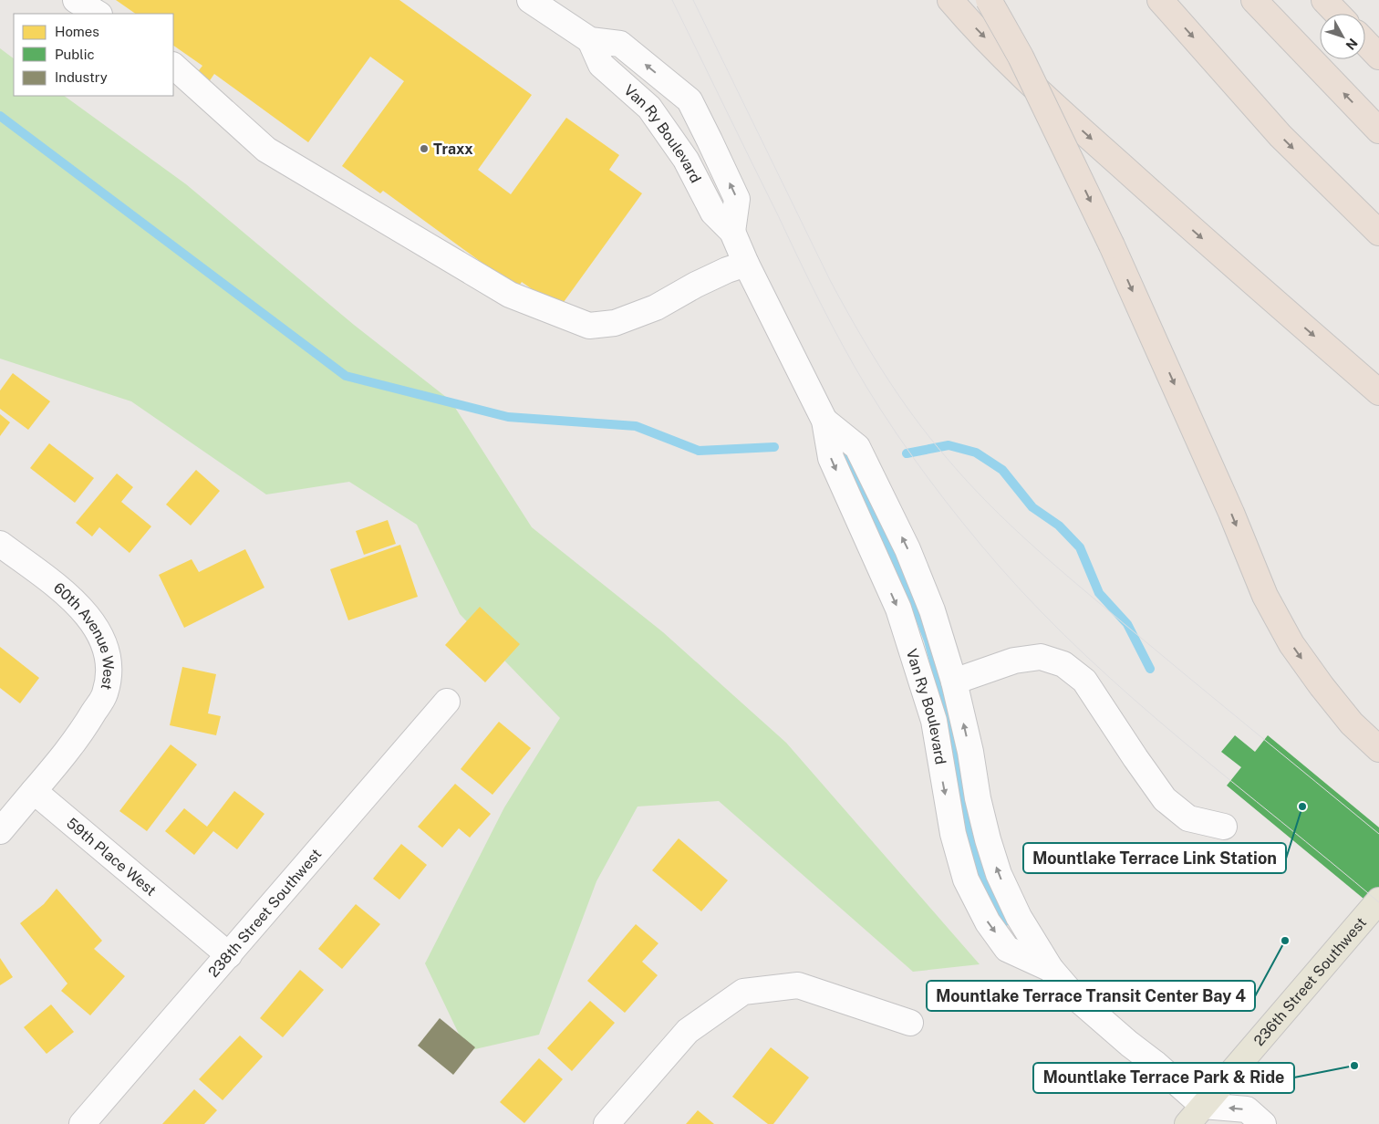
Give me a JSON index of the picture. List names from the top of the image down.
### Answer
{
  "streets": {
    "main road": ["236th Street Southwest"],
    "street": [
      "Van Ry Boulevard",
      "60th Avenue West",
      "59th Place West",
      "238th Street Southwest"
    ]
  },
  "crossings": [
    ["Van Ry Boulevard", "236th Street Southwest"],
    ["60th Avenue West", "59th Place West"],
    ["59th Place West", "238th Street Southwest"]
  ],
  "places": [
    "Traxx",
    "Mountlake Terrace Link Station",
    "Mountlake Terrace Transit Center Bay 4",
    "Mountlake Terrace Park & Ride"
  ],
  "legend": ["Homes", "Public", "Industry"],
  "north": "bottom right"
}
